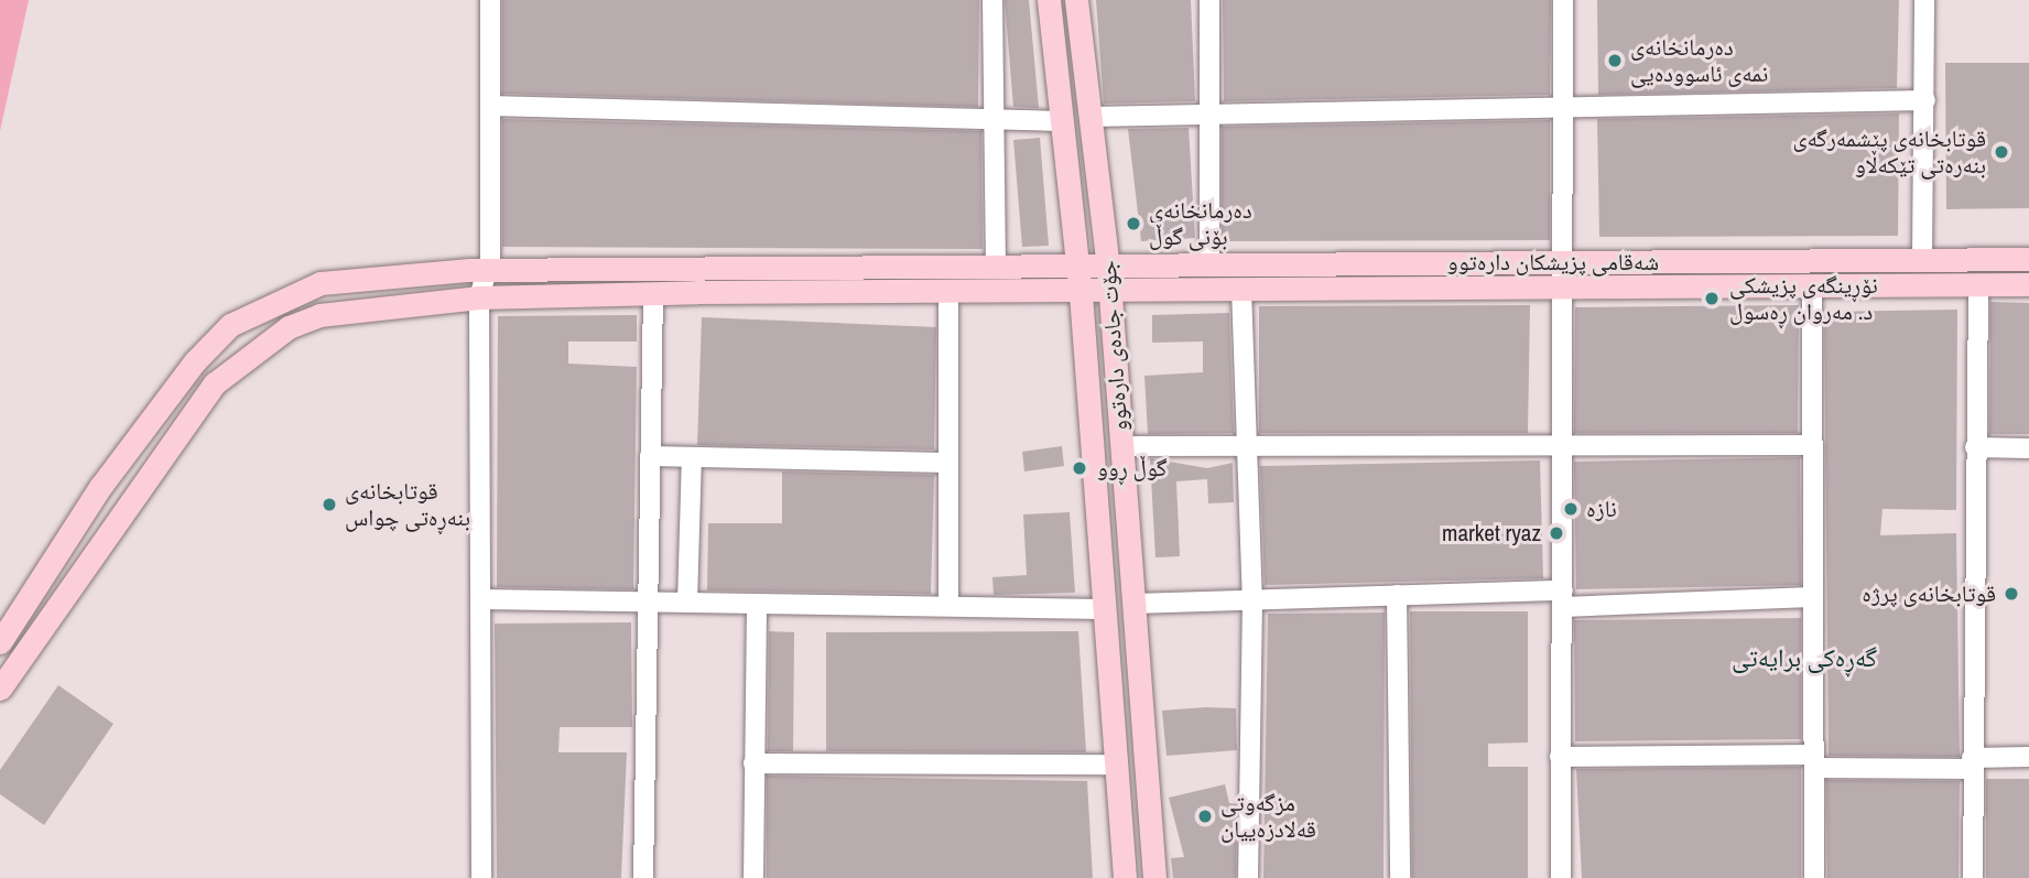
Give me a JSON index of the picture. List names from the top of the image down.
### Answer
{
  "streets": {
    "main road": ["شەقامی پزیشکان دارەتوو", "جۆت جادەی دارەتوو"]
  },
  "crossings": [
    ["شەقامی پزیشکان دارەتوو", "جۆت جادەی دارەتوو"]
  ],
  "districts": ["گەڕەکی برایەتی"],
  "places": [
    "دەرمانخانەی نمەی ئاسوودەیی",
    "قوتابخانەی پێشمەرگەی بنەرەتی تێکەڵاو",
    "دەرمانخانەی بۆنی گوڵ",
    "نۆڕینگەی پزیشکی د. مەروان ڕەسول",
    "گوڵ ڕوو",
    "قوتابخانەی بنەڕەتی چواس",
    "نازە",
    "market ryaz",
    "قوتابخانەی پرژە",
    "مزگەوتی قەلادزەییان"
  ]
}
